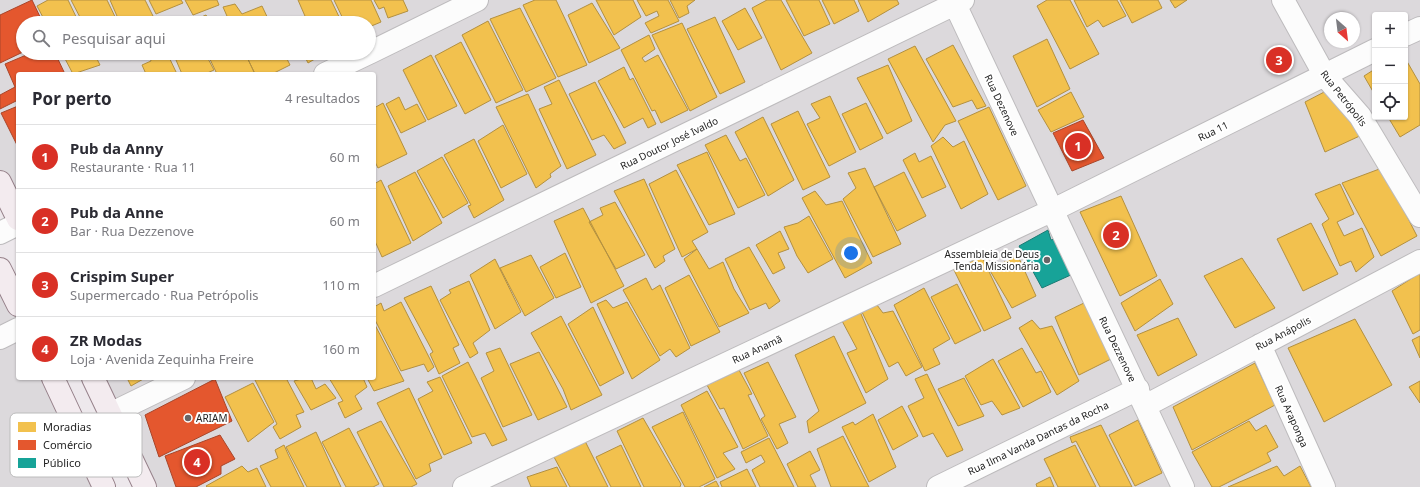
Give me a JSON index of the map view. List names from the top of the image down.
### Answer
{
  "streets": {
    "street": [
      "Rua Petrópolis",
      "Rua Dezenove",
      "Rua 11",
      "Rua Doutor José Ivaldo",
      "Rua Anápolis",
      "Rua Anamã",
      "Rua Dezzenove",
      "Rua Araponga",
      "Rua Ilma Vanda Dantas da Rocha"
    ]
  },
  "crossings": [
    ["Rua Petrópolis", "Rua 11"],
    ["Rua Dezenove", "Rua 11"],
    ["Rua Dezenove", "Rua Doutor José Ivaldo"],
    ["Rua Dezenove", "Rua Anamã"],
    ["Rua Dezenove", "Rua Dezzenove"],
    ["Rua 11", "Rua Anamã"],
    ["Rua 11", "Rua Dezzenove"],
    ["Rua Anápolis", "Rua Dezzenove"],
    ["Rua Anápolis", "Rua Araponga"],
    ["Rua Anápolis", "Rua Ilma Vanda Dantas da Rocha"],
    ["Rua Anamã", "Rua Dezzenove"],
    ["Rua Dezzenove", "Rua Ilma Vanda Dantas da Rocha"]
  ],
  "places": ["Assembleia de Deus Tenda Missionária", "ARIAM"],
  "legend": ["Moradias", "Comércio", "Público"],
  "north": "bottom right",
  "page": {
    "map_buttons": ["+", "−"],
    "search": "Pesquisar aqui",
    "pins": [
      "3",
      "1",
      "2",
      "4"
    ],
    "heading": ["Por perto", "4 resultados"],
    "list": [
      {
        "mark": "1",
        "name": "Pub da Anny",
        "note": "Restaurante · Rua 11",
        "value": "60 m"
      },
      {
        "mark": "2",
        "name": "Pub da Anne",
        "note": "Bar · Rua Dezzenove",
        "value": "60 m"
      },
      {
        "mark": "3",
        "name": "Crispim Super",
        "note": "Supermercado · Rua Petrópolis",
        "value": "110 m"
      },
      {
        "mark": "4",
        "name": "ZR Modas",
        "note": "Loja · Avenida Zequinha Freire",
        "value": "160 m"
      }
    ]
  }
}
